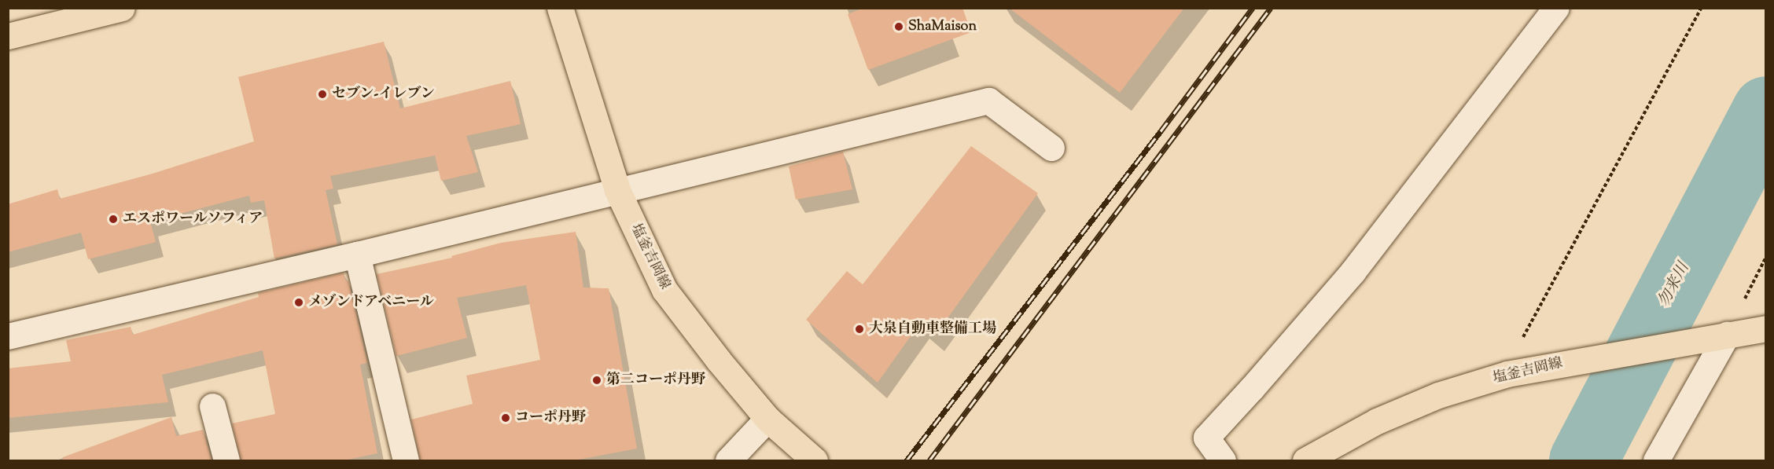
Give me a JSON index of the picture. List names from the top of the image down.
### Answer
{
  "streets": {
    "main road": ["塩釜吉岡線"]
  },
  "water": ["勿来川"],
  "places": [
    "ShaMaison",
    "セブン-イレブン",
    "エスポワールソフィア",
    "メゾンドアベニール",
    "大泉自動車整備工場",
    "第二コーポ丹野",
    "コーポ丹野"
  ]
}
